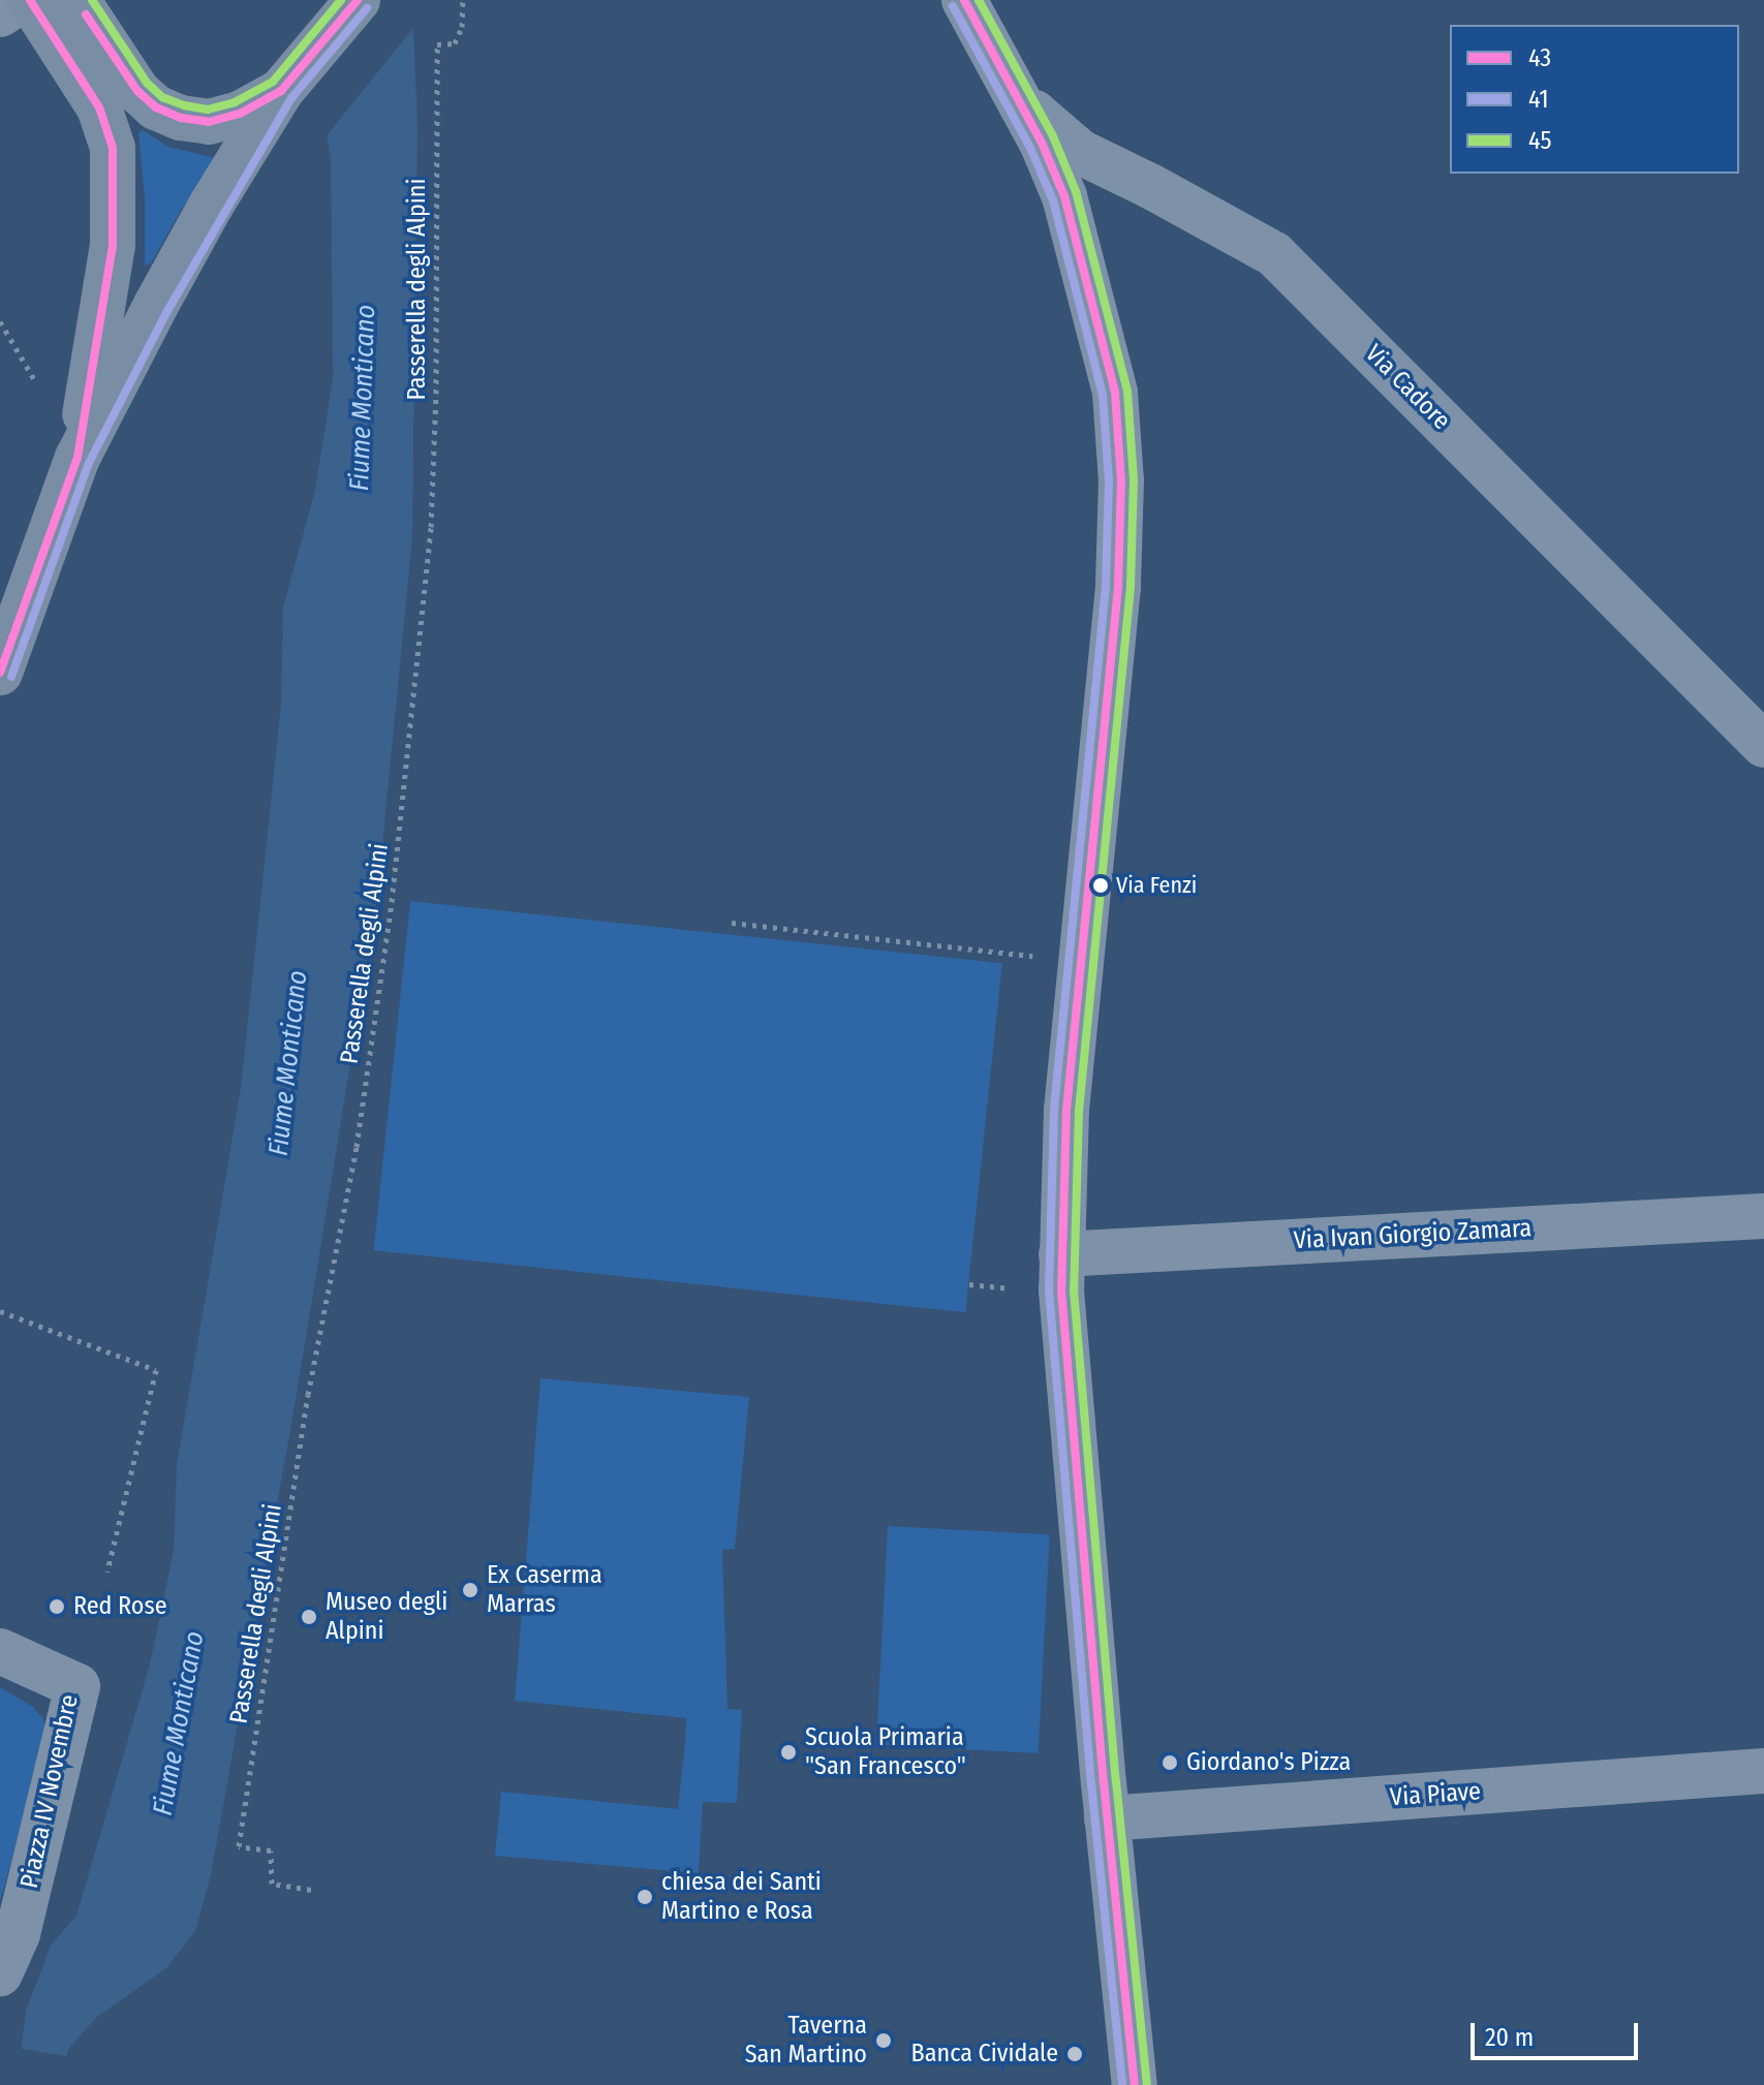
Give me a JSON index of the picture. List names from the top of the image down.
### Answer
{
  "streets": {
    "street": [
      "Via Cadore",
      "Via Ivan Giorgio Zamara",
      "Piazza IV Novembre",
      "Via Piave"
    ],
    "path": ["Passerella degli Alpini"]
  },
  "water": ["Fiume Monticano"],
  "places": [
    "Via Fenzi",
    "Ex Caserma Marras",
    "Red Rose",
    "Museo degli Alpini",
    "Scuola Primaria \"San Francesco\"",
    "Giordano's Pizza",
    "chiesa dei Santi Martino e Rosa",
    "Taverna San Martino",
    "Banca Cividale"
  ],
  "lines": ["transit line 43", "transit line 45", "transit line 41"],
  "legend": ["43", "41", "45"],
  "scale_bar": "20 m"
}
